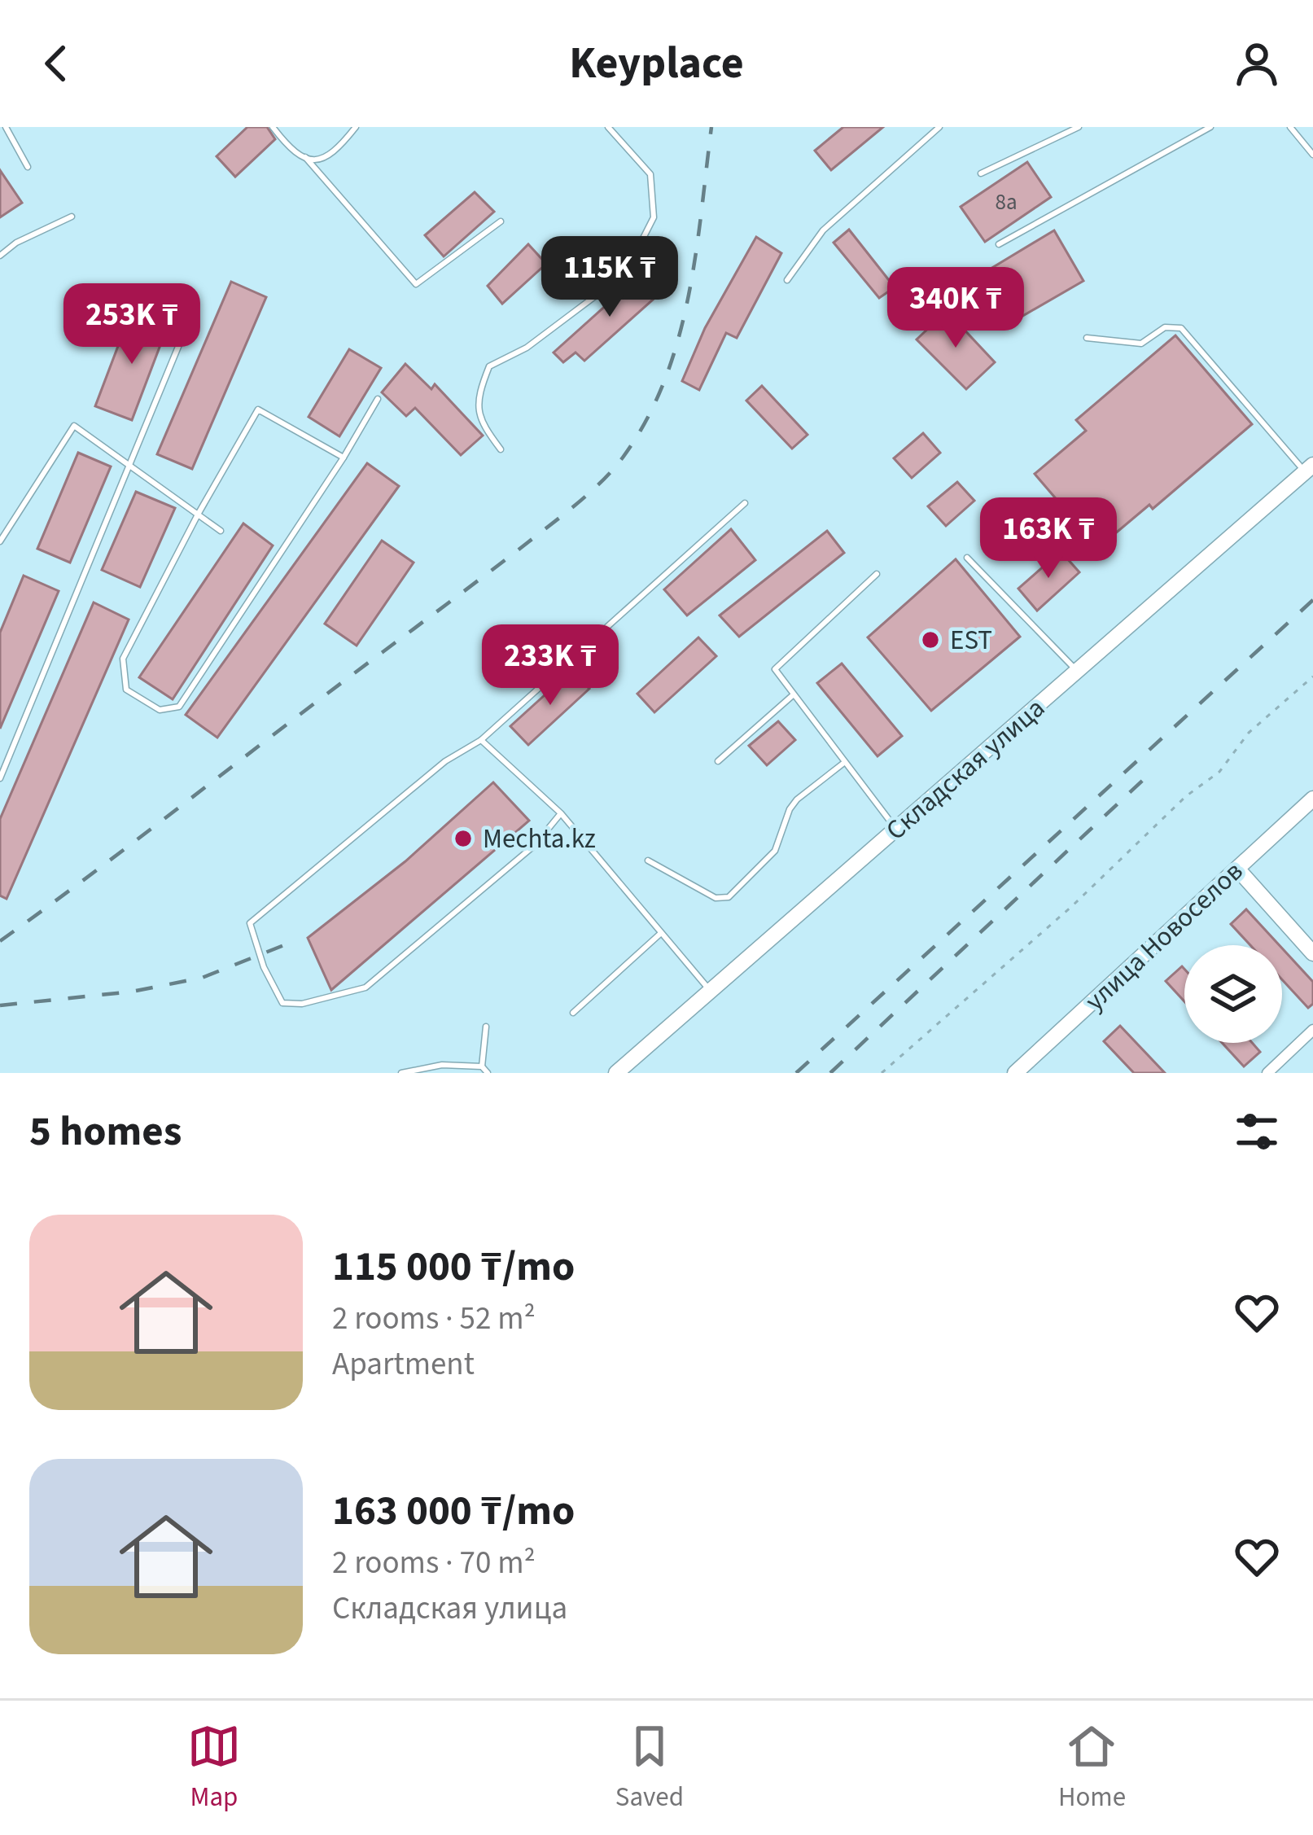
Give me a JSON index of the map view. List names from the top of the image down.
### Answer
{
  "streets": {
    "main road": ["Складская улица", "улица Новоселов"]
  },
  "places": ["EST", "Mechta.kz"],
  "house_numbers": ["8а"],
  "page": {
    "header": "Keyplace",
    "price": [
      "115K ₸",
      "340K ₸",
      "253K ₸",
      "163K ₸",
      "233K ₸"
    ],
    "heading": "5 homes",
    "list": [
      {
        "name": "115 000 ₸/mo",
        "note": "2 rooms · 52 m² · Apartment"
      },
      {
        "name": "163 000 ₸/mo",
        "note": "2 rooms · 70 m² · Складская улица"
      }
    ],
    "tabs": ["Map", "Saved", "Home"]
  }
}
